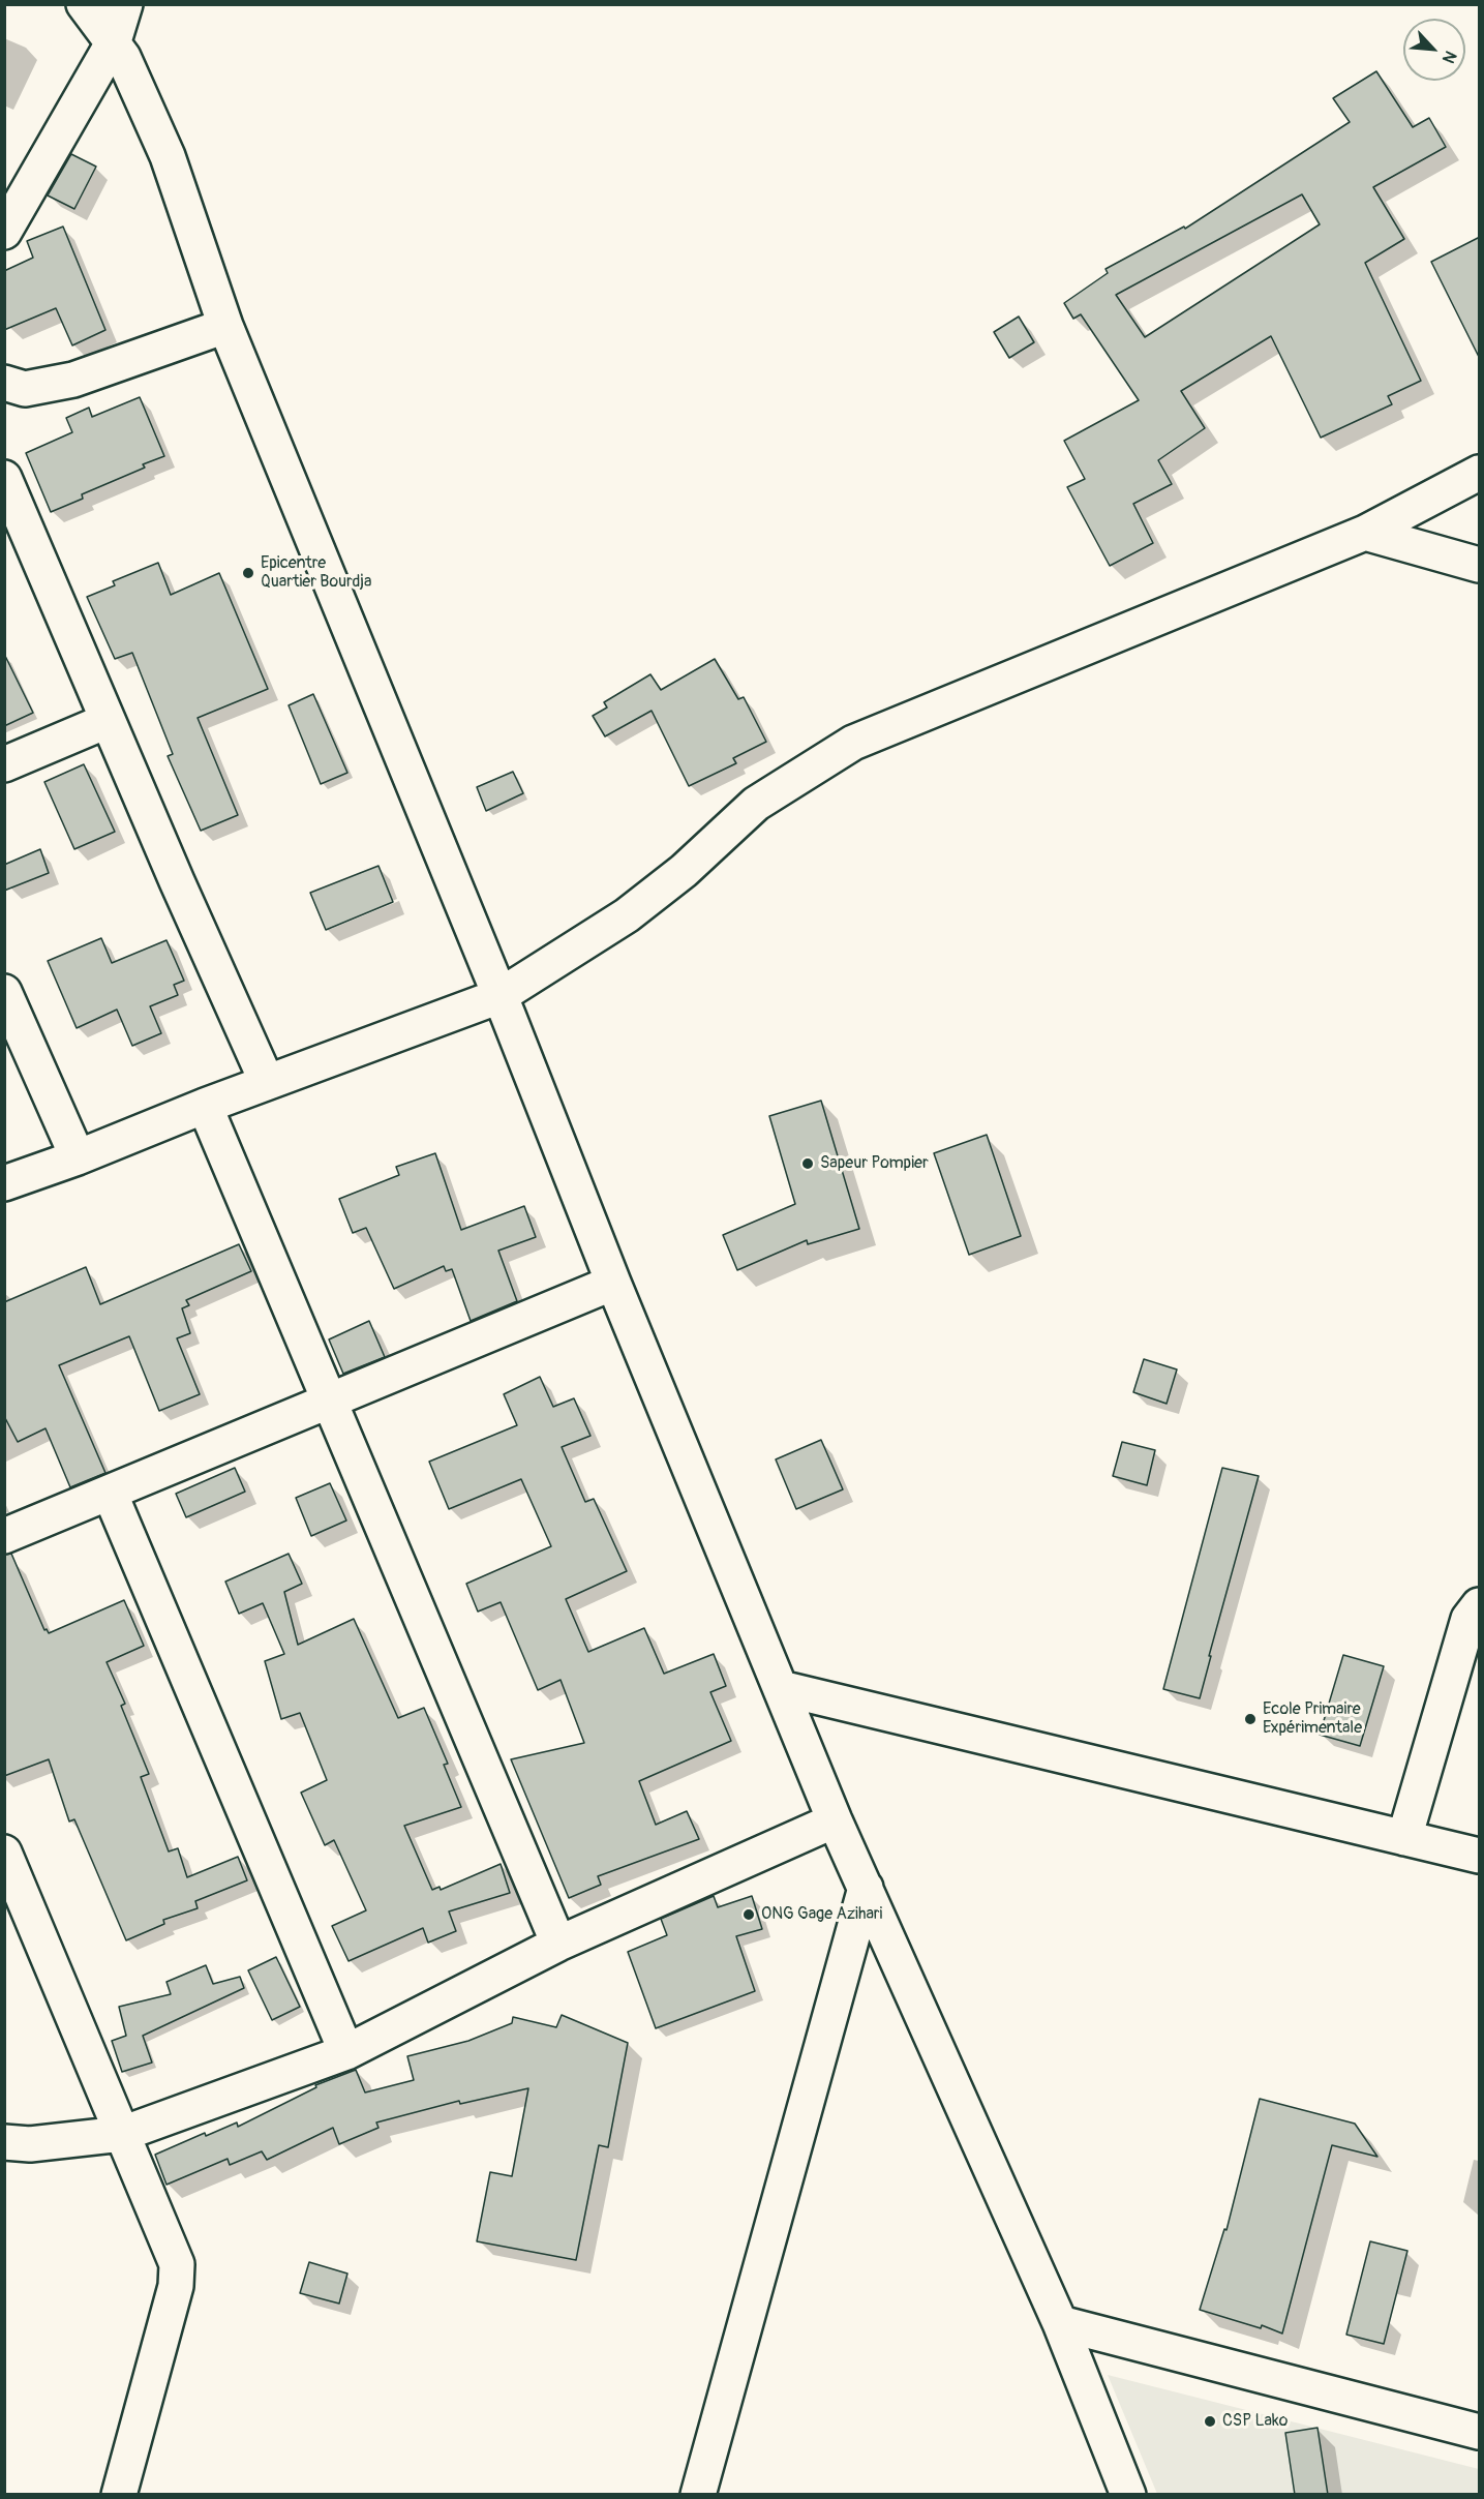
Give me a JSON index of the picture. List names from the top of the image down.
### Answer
{
  "places": [
    "Epicentre Quartier Bourdja",
    "Sapeur Pompier",
    "Ecole Primaire Expérimentale",
    "ONG Gage Azihari",
    "CSP Lako"
  ],
  "north": "bottom right"
}
